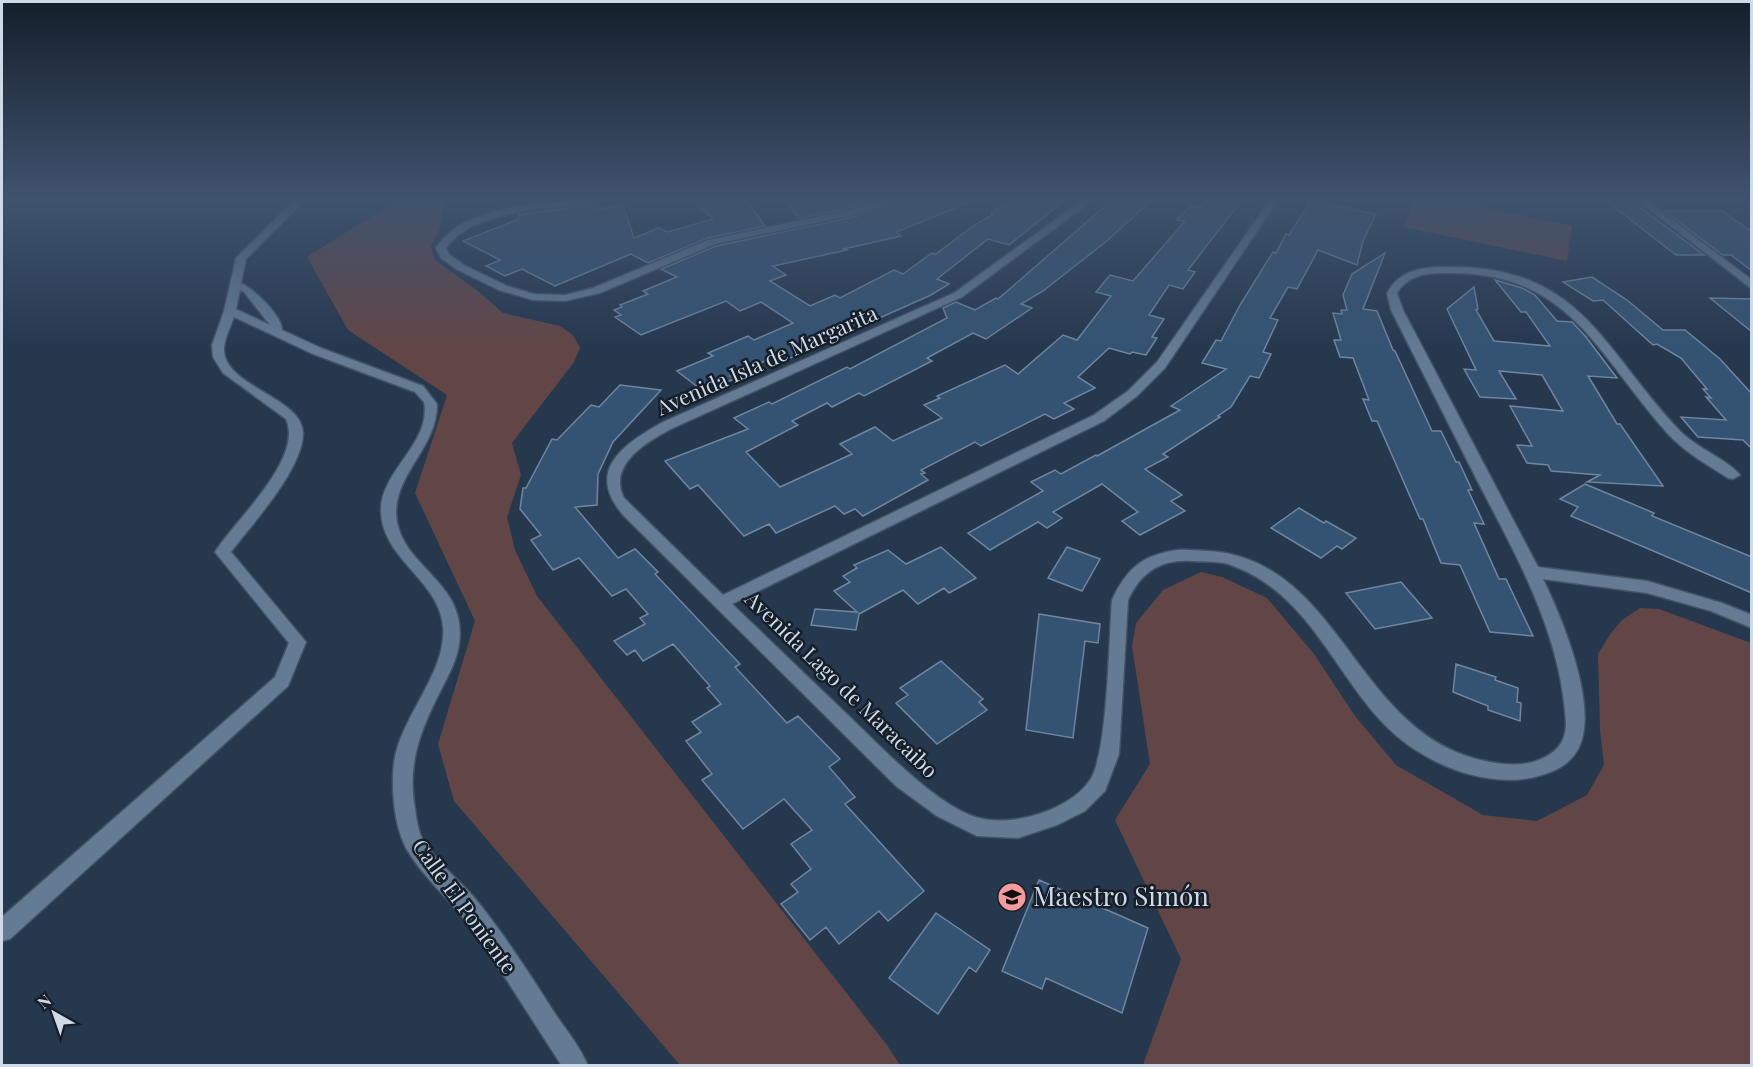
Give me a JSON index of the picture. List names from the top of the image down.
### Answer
{
  "streets": {
    "street": ["Avenida Isla de Margarita", "Avenida Lago de Maracaibo", "Calle El Poniente"]
  },
  "crossings": [
    ["Avenida Isla de Margarita", "Avenida Lago de Maracaibo"]
  ],
  "places": {
    "school or university": ["Maestro Simón"]
  },
  "north": "top left"
}
